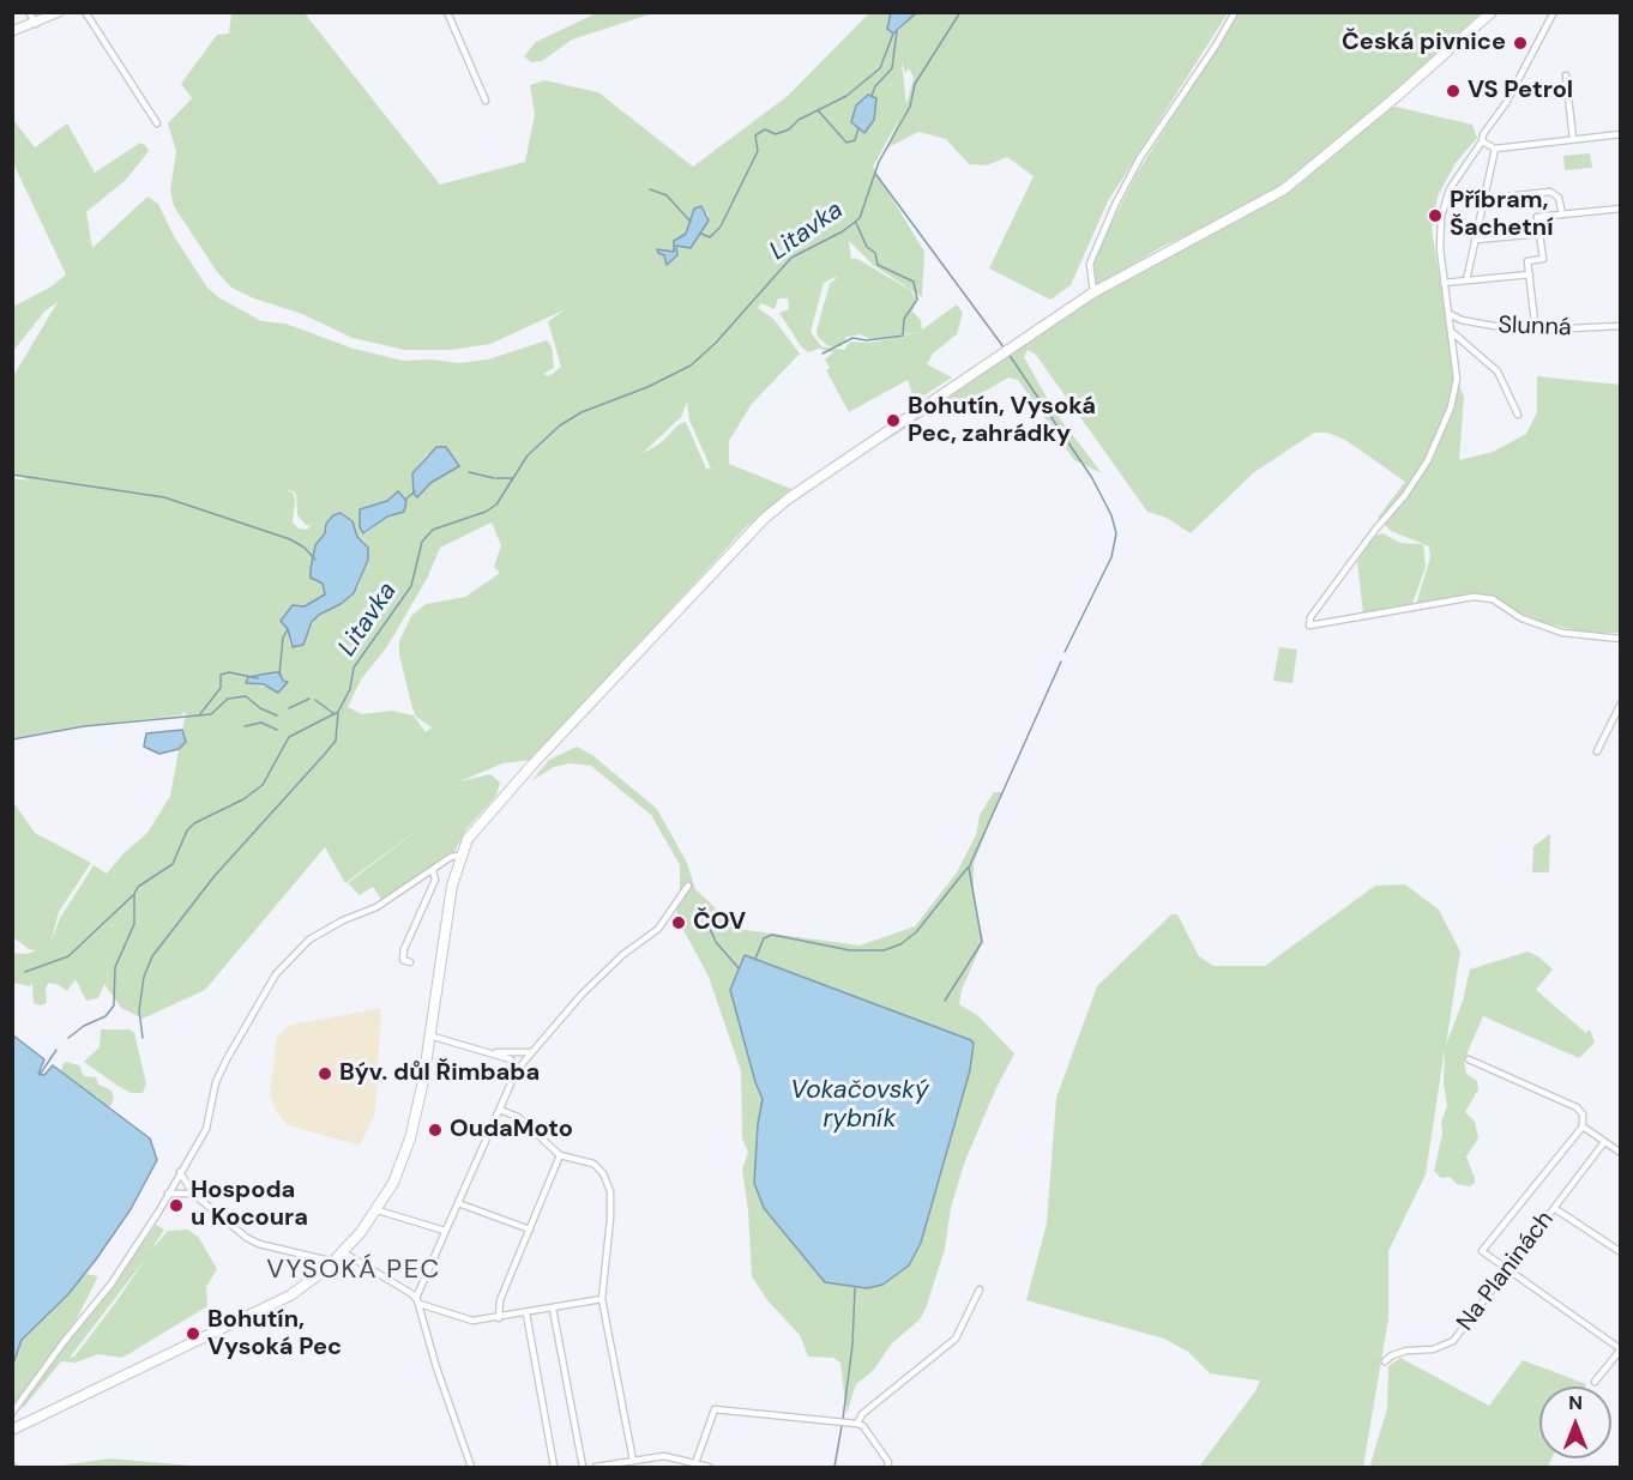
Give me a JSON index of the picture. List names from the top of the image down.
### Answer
{
  "streets": {
    "street": ["Slunná", "Na Planinách"]
  },
  "districts": ["VYSOKÁ PEC"],
  "water": ["Litavka", "Vokačovský rybník"],
  "places": [
    "Česká pivnice",
    "VS Petrol",
    "Příbram, Šachetní",
    "Bohutín, Vysoká Pec, zahrádky",
    "ČOV",
    "Býv. důl Řimbaba",
    "OudaMoto",
    "Hospoda u Kocoura",
    "Bohutín, Vysoká Pec"
  ],
  "north": "top"
}
